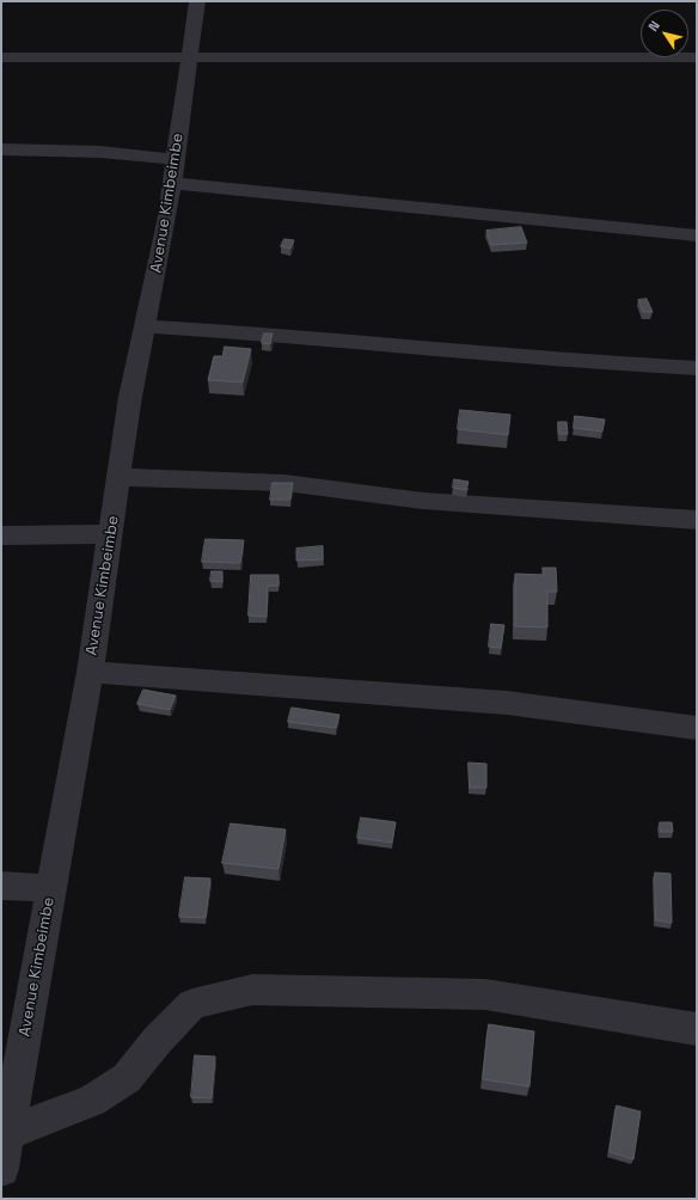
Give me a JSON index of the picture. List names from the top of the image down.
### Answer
{
  "streets": {
    "street": ["Avenue Kimbeimbe"]
  },
  "north": "top left"
}
